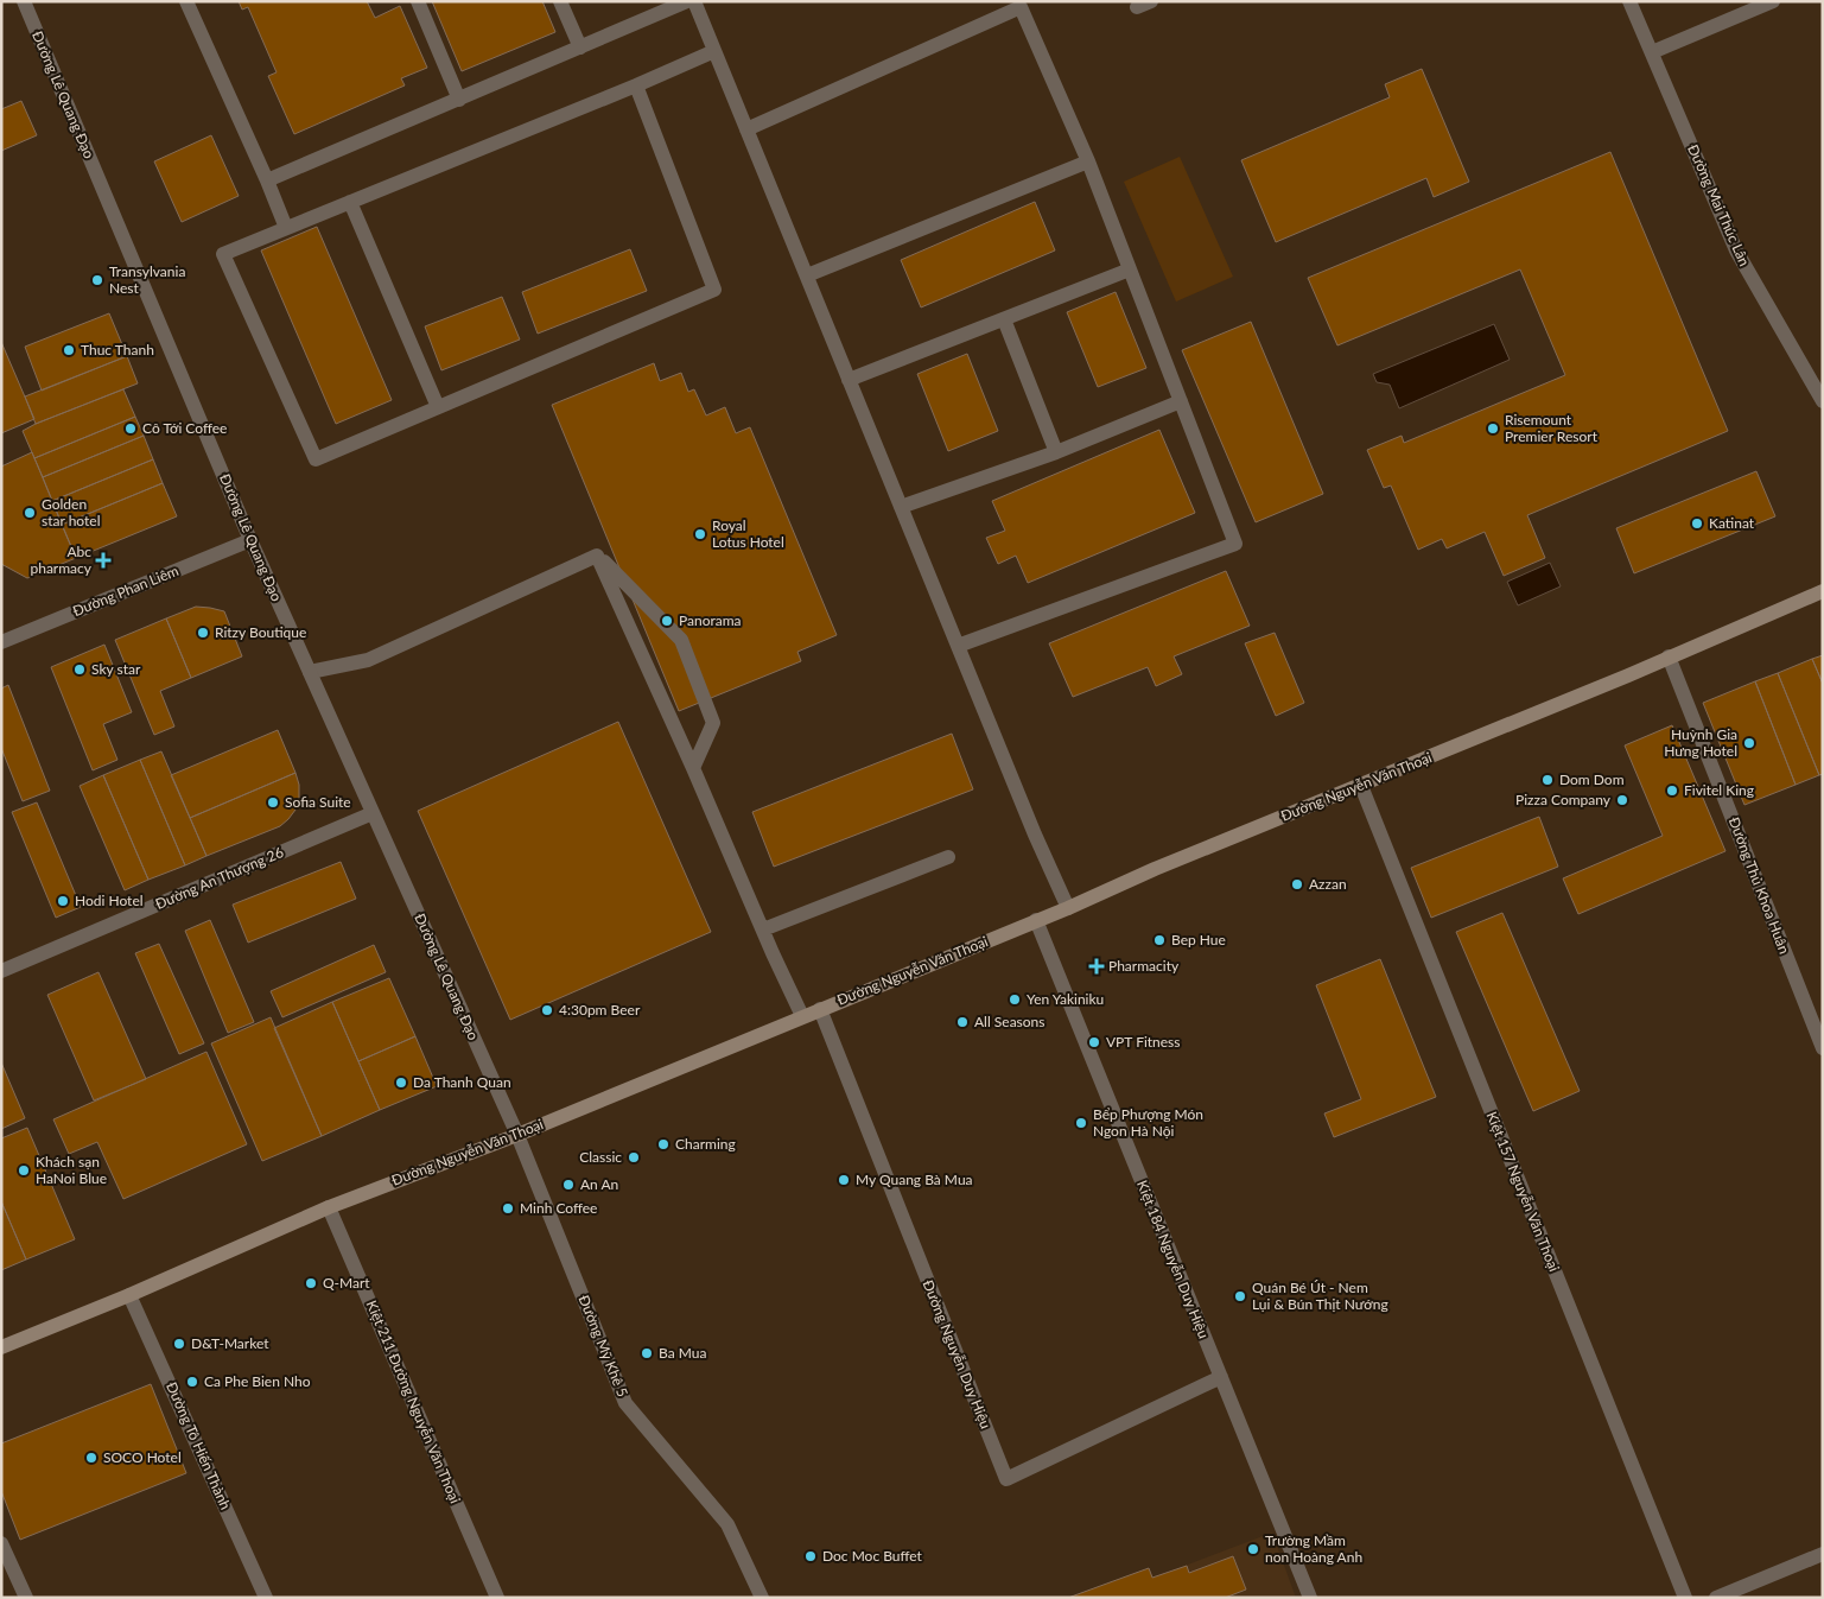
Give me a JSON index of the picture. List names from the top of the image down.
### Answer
{
  "streets": {
    "main road": ["Đường Nguyễn Văn Thoại"],
    "street": [
      "Đường Lê Quang Đạo",
      "Đường Mai Thúc Lân",
      "Đường Phan Liêm",
      "Đường An Thượng 26",
      "Đường Thủ Khoa Huân",
      "Kiệt 157 Nguyễn Văn Thoại",
      "Kiệt 184 Nguyễn Duy Hiệu",
      "Đường Mỹ Khê 5",
      "Đường Nguyễn Duy Hiệu",
      "Kiệt 211 Đường Nguyễn Văn Thoại",
      "Đường Tô Hiến Thành"
    ]
  },
  "crossings": [
    ["Đường Lê Quang Đạo", "Đường Phan Liêm"],
    ["Đường Lê Quang Đạo", "Đường Nguyễn Văn Thoại"],
    ["Đường Lê Quang Đạo", "Đường An Thượng 26"],
    ["Đường Lê Quang Đạo", "Đường Mỹ Khê 5"],
    ["Đường Nguyễn Văn Thoại", "Đường Thủ Khoa Huân"],
    ["Đường Nguyễn Văn Thoại", "Kiệt 157 Nguyễn Văn Thoại"],
    ["Đường Nguyễn Văn Thoại", "Kiệt 184 Nguyễn Duy Hiệu"],
    ["Đường Nguyễn Văn Thoại", "Đường Mỹ Khê 5"],
    ["Đường Nguyễn Văn Thoại", "Đường Nguyễn Duy Hiệu"],
    ["Đường Nguyễn Văn Thoại", "Kiệt 211 Đường Nguyễn Văn Thoại"],
    ["Đường Nguyễn Văn Thoại", "Đường Tô Hiến Thành"],
    ["Kiệt 184 Nguyễn Duy Hiệu", "Đường Nguyễn Duy Hiệu"]
  ],
  "places": {
    "other": [
      "Transylvania Nest",
      "Thuc Thanh",
      "Cô Tới Coffee",
      "Risemount Premier Resort",
      "Golden star hotel",
      "Katinat",
      "Royal Lotus Hotel",
      "Panorama",
      "Ritzy Boutique",
      "Sky star",
      "Huỳnh Gia Hưng Hotel",
      "Dom Dom",
      "Fivitel King",
      "Pizza Company",
      "Sofia Suite",
      "Azzan",
      "Hodi Hotel",
      "Bep Hue",
      "Yen Yakiniku",
      "4:30pm Beer",
      "All Seasons",
      "VPT Fitness",
      "Da Thanh Quan",
      "Bểp Phượng Món Ngon Hà Nội",
      "Charming",
      "Classic",
      "Khách sạn HaNoi Blue",
      "My Quang Bà Mua",
      "An An",
      "Minh Coffee",
      "Q-Mart",
      "Quán Bé Út - Nem Lụi & Bún Thịt Nướng",
      "D&T-Market",
      "Ba Mua",
      "Ca Phe Bien Nho",
      "SOCO Hotel",
      "Trường Mầm non Hoàng Anh",
      "Doc Moc Buffet"
    ],
    "health": ["Abc pharmacy", "Pharmacity"]
  }
}
